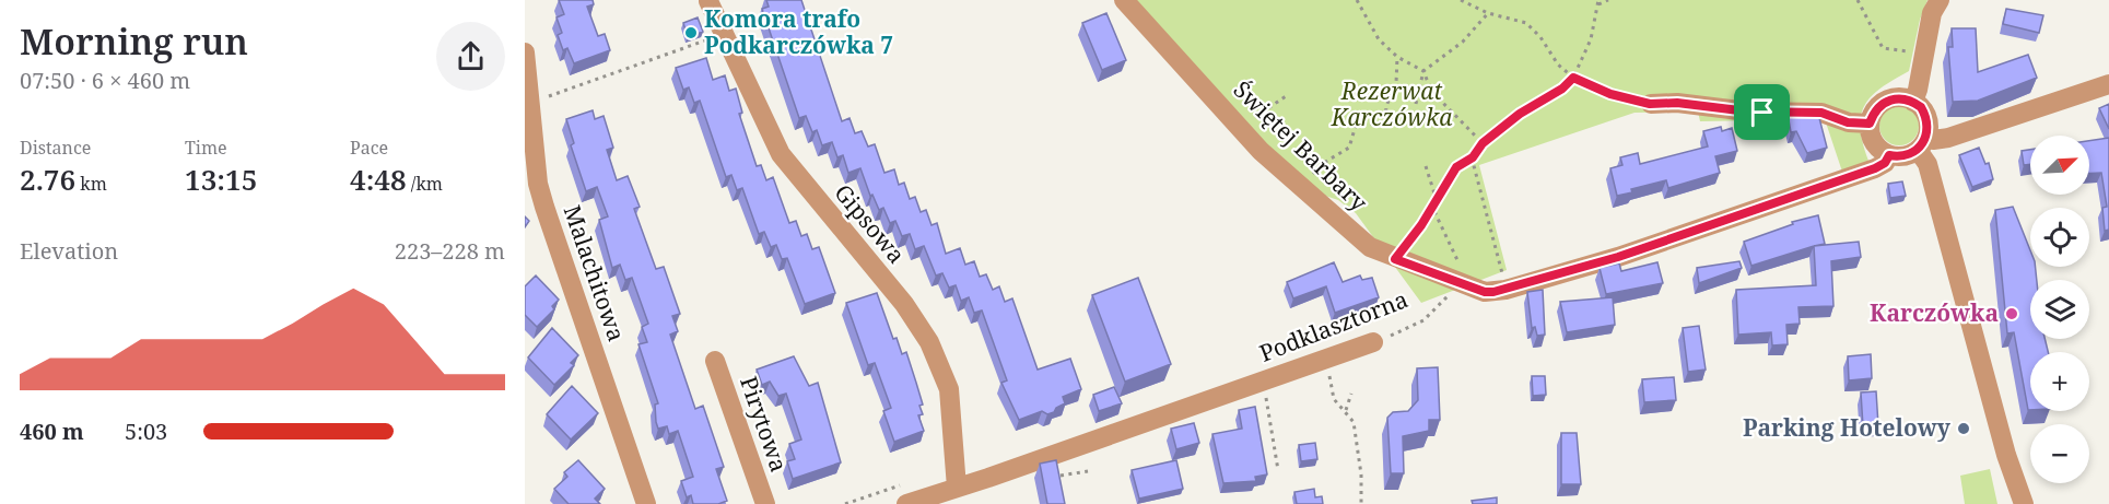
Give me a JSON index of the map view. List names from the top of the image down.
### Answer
{
  "streets": {
    "street": [
      "Świętej Barbary",
      "Gipsowa",
      "Malachitowa",
      "Podklasztorna",
      "Pirytowa"
    ]
  },
  "crossings": [
    ["Świętej Barbary", "Podklasztorna"],
    ["Gipsowa", "Podklasztorna"]
  ],
  "parks": ["Rezerwat Karczówka"],
  "places": ["Komora trafo Podkarczówka 7", "Karczówka", "Parking Hotelowy"],
  "north": "top right",
  "page": {
    "heading": ["Morning run", "07:50 · 6 × 460 m"],
    "stats": [
      ["Distance", "2.76 km"],
      ["Time", "13:15"],
      ["Pace", "4:48 /km"]
    ],
    "map_buttons": ["+", "−"],
    "chart": ["Elevation", "223–228 m"],
    "list": [
      {
        "name": "460 m",
        "note": "5:03"
      }
    ]
  }
}
